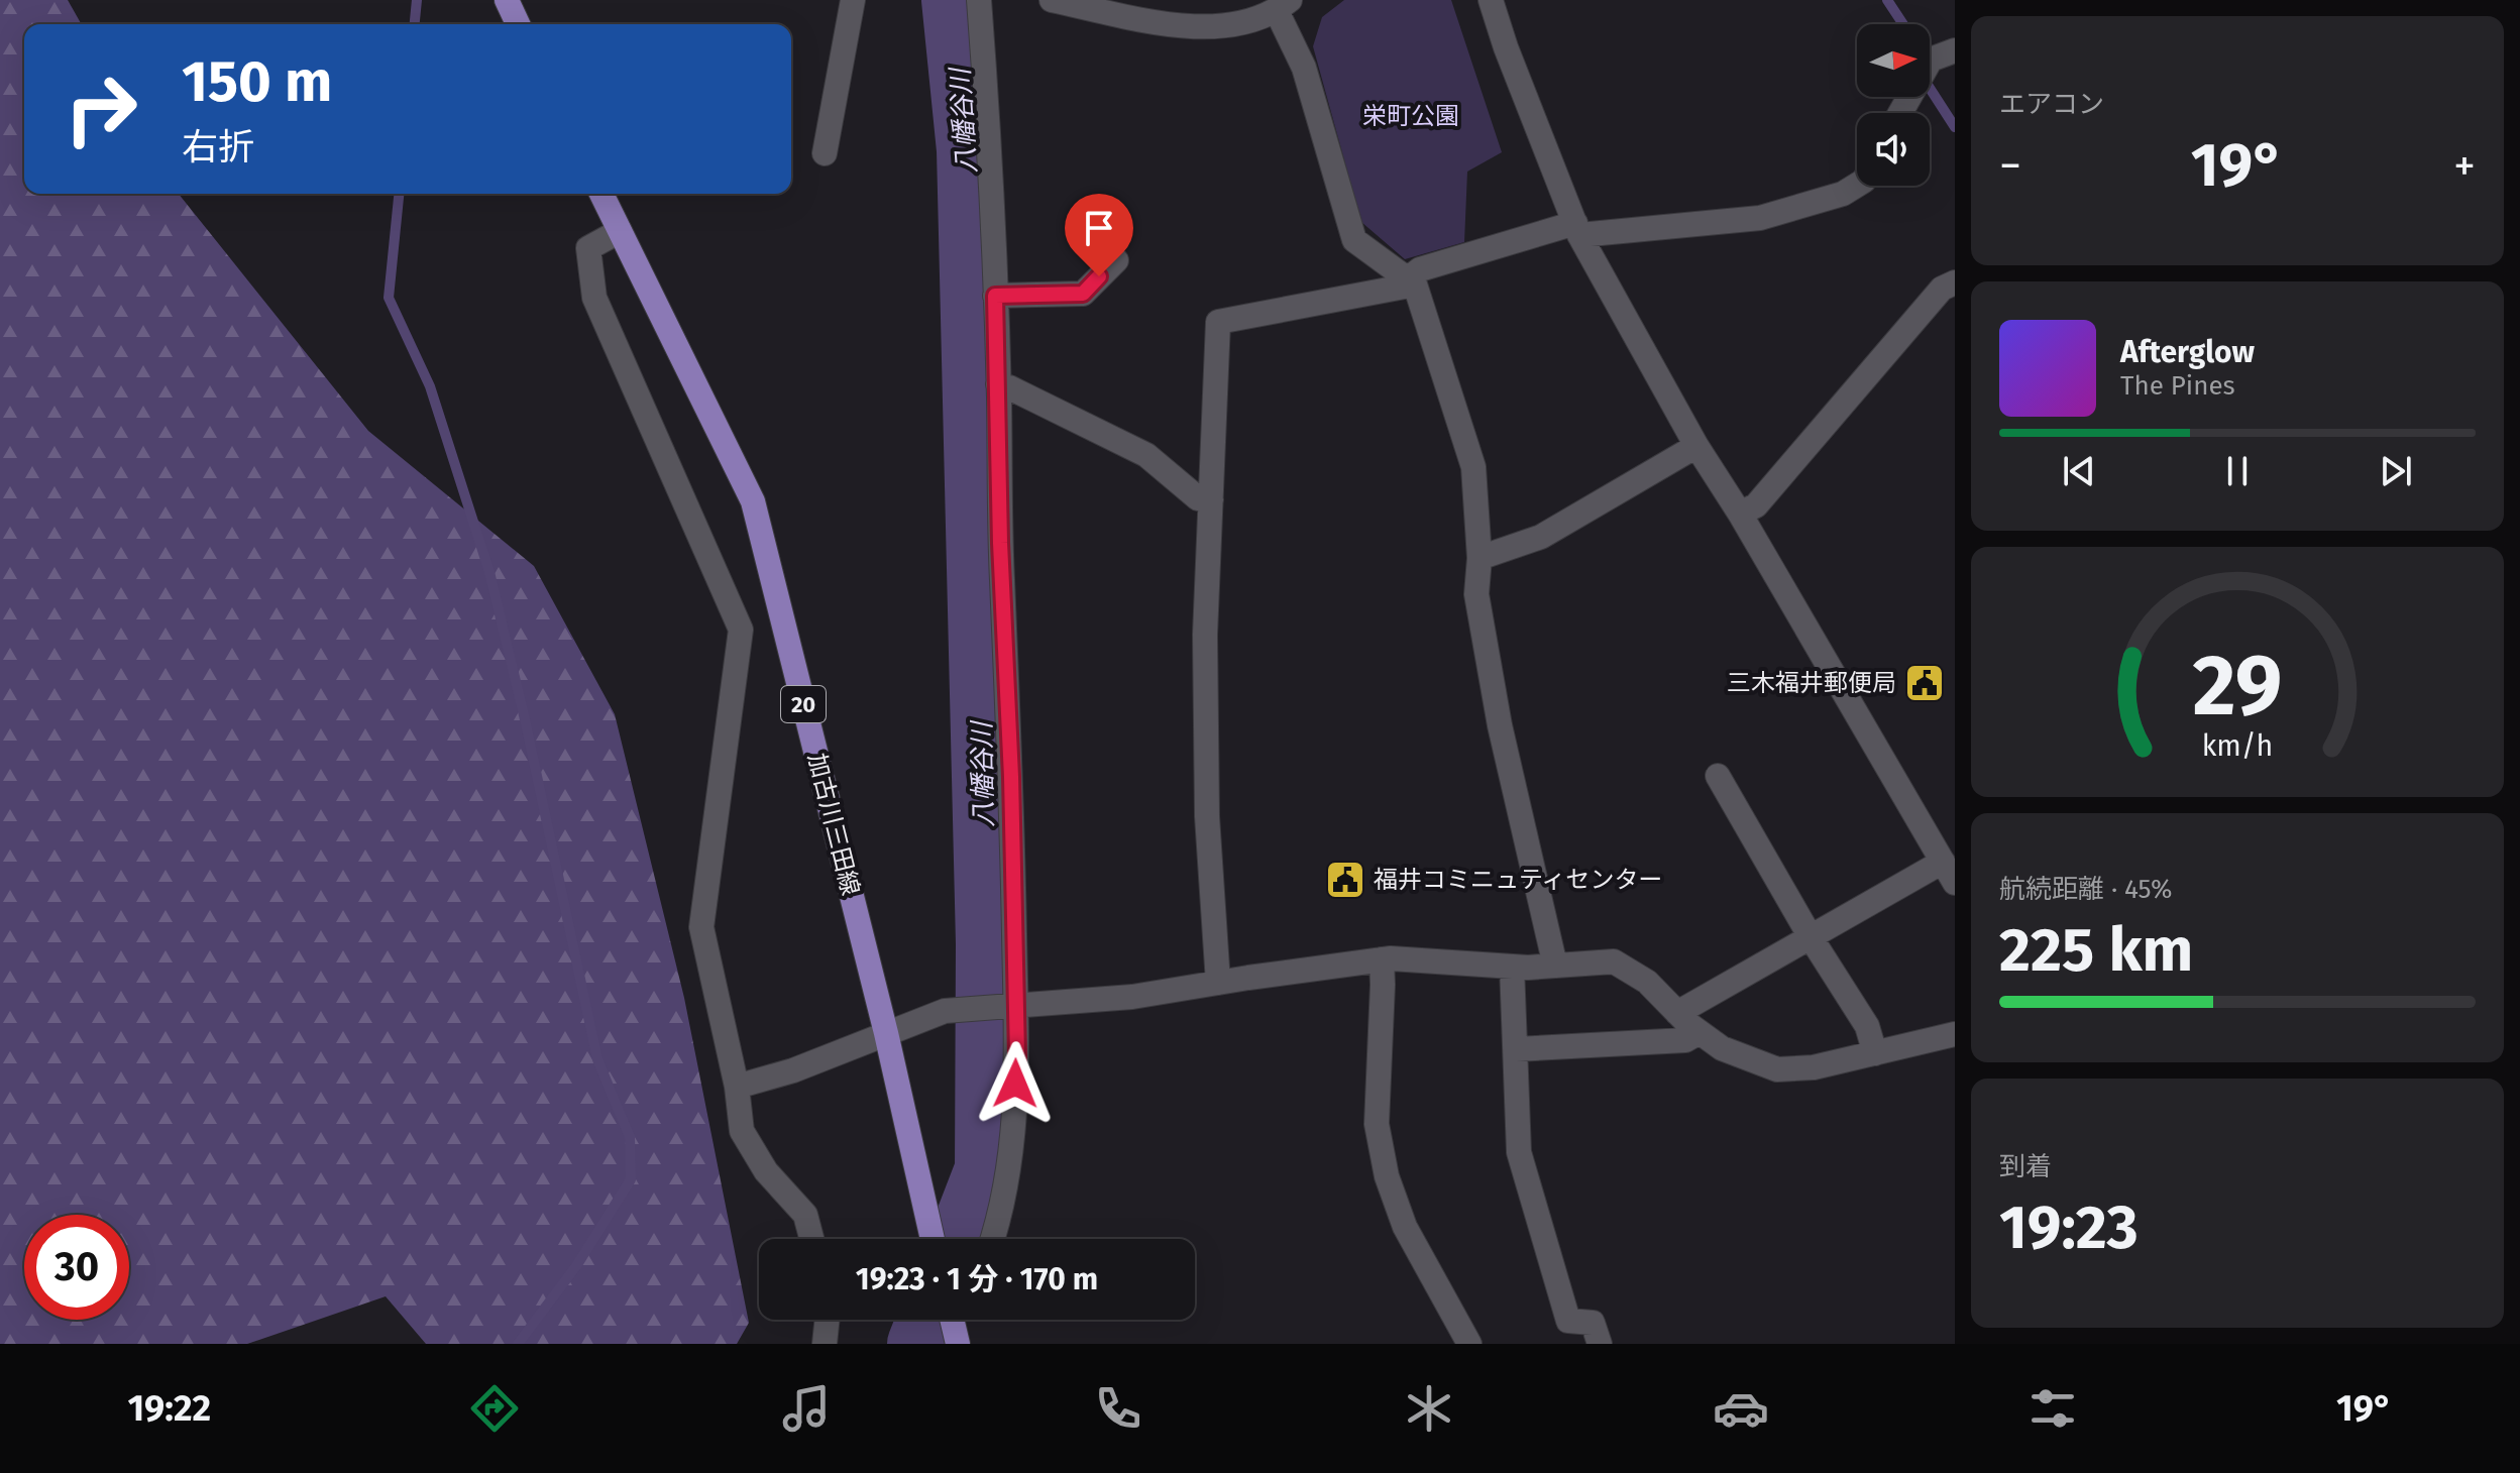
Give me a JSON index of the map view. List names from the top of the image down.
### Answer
{
  "streets": {
    "main road": ["20", "加古川三田線"]
  },
  "water": ["八幡谷川"],
  "parks": ["栄町公園"],
  "places": {
    "public building": ["三木福井郵便局", "福井コミニュティセンター"]
  },
  "north": "right",
  "page": {
    "tile": [
      "エアコン",
      ["航続距離 · 45%", "225 km"],
      ["到着", "19:23"]
    ],
    "turn": ["150 m", "右折"],
    "heat": ["−", "19°", "+"],
    "song": ["Afterglow", "The Pines"],
    "limit": "30",
    "trip": "19:23 · 1 分 · 170 m",
    "tabs": ["19:22", "19°"],
    "gauge": ["29", "km/h"]
  }
}
